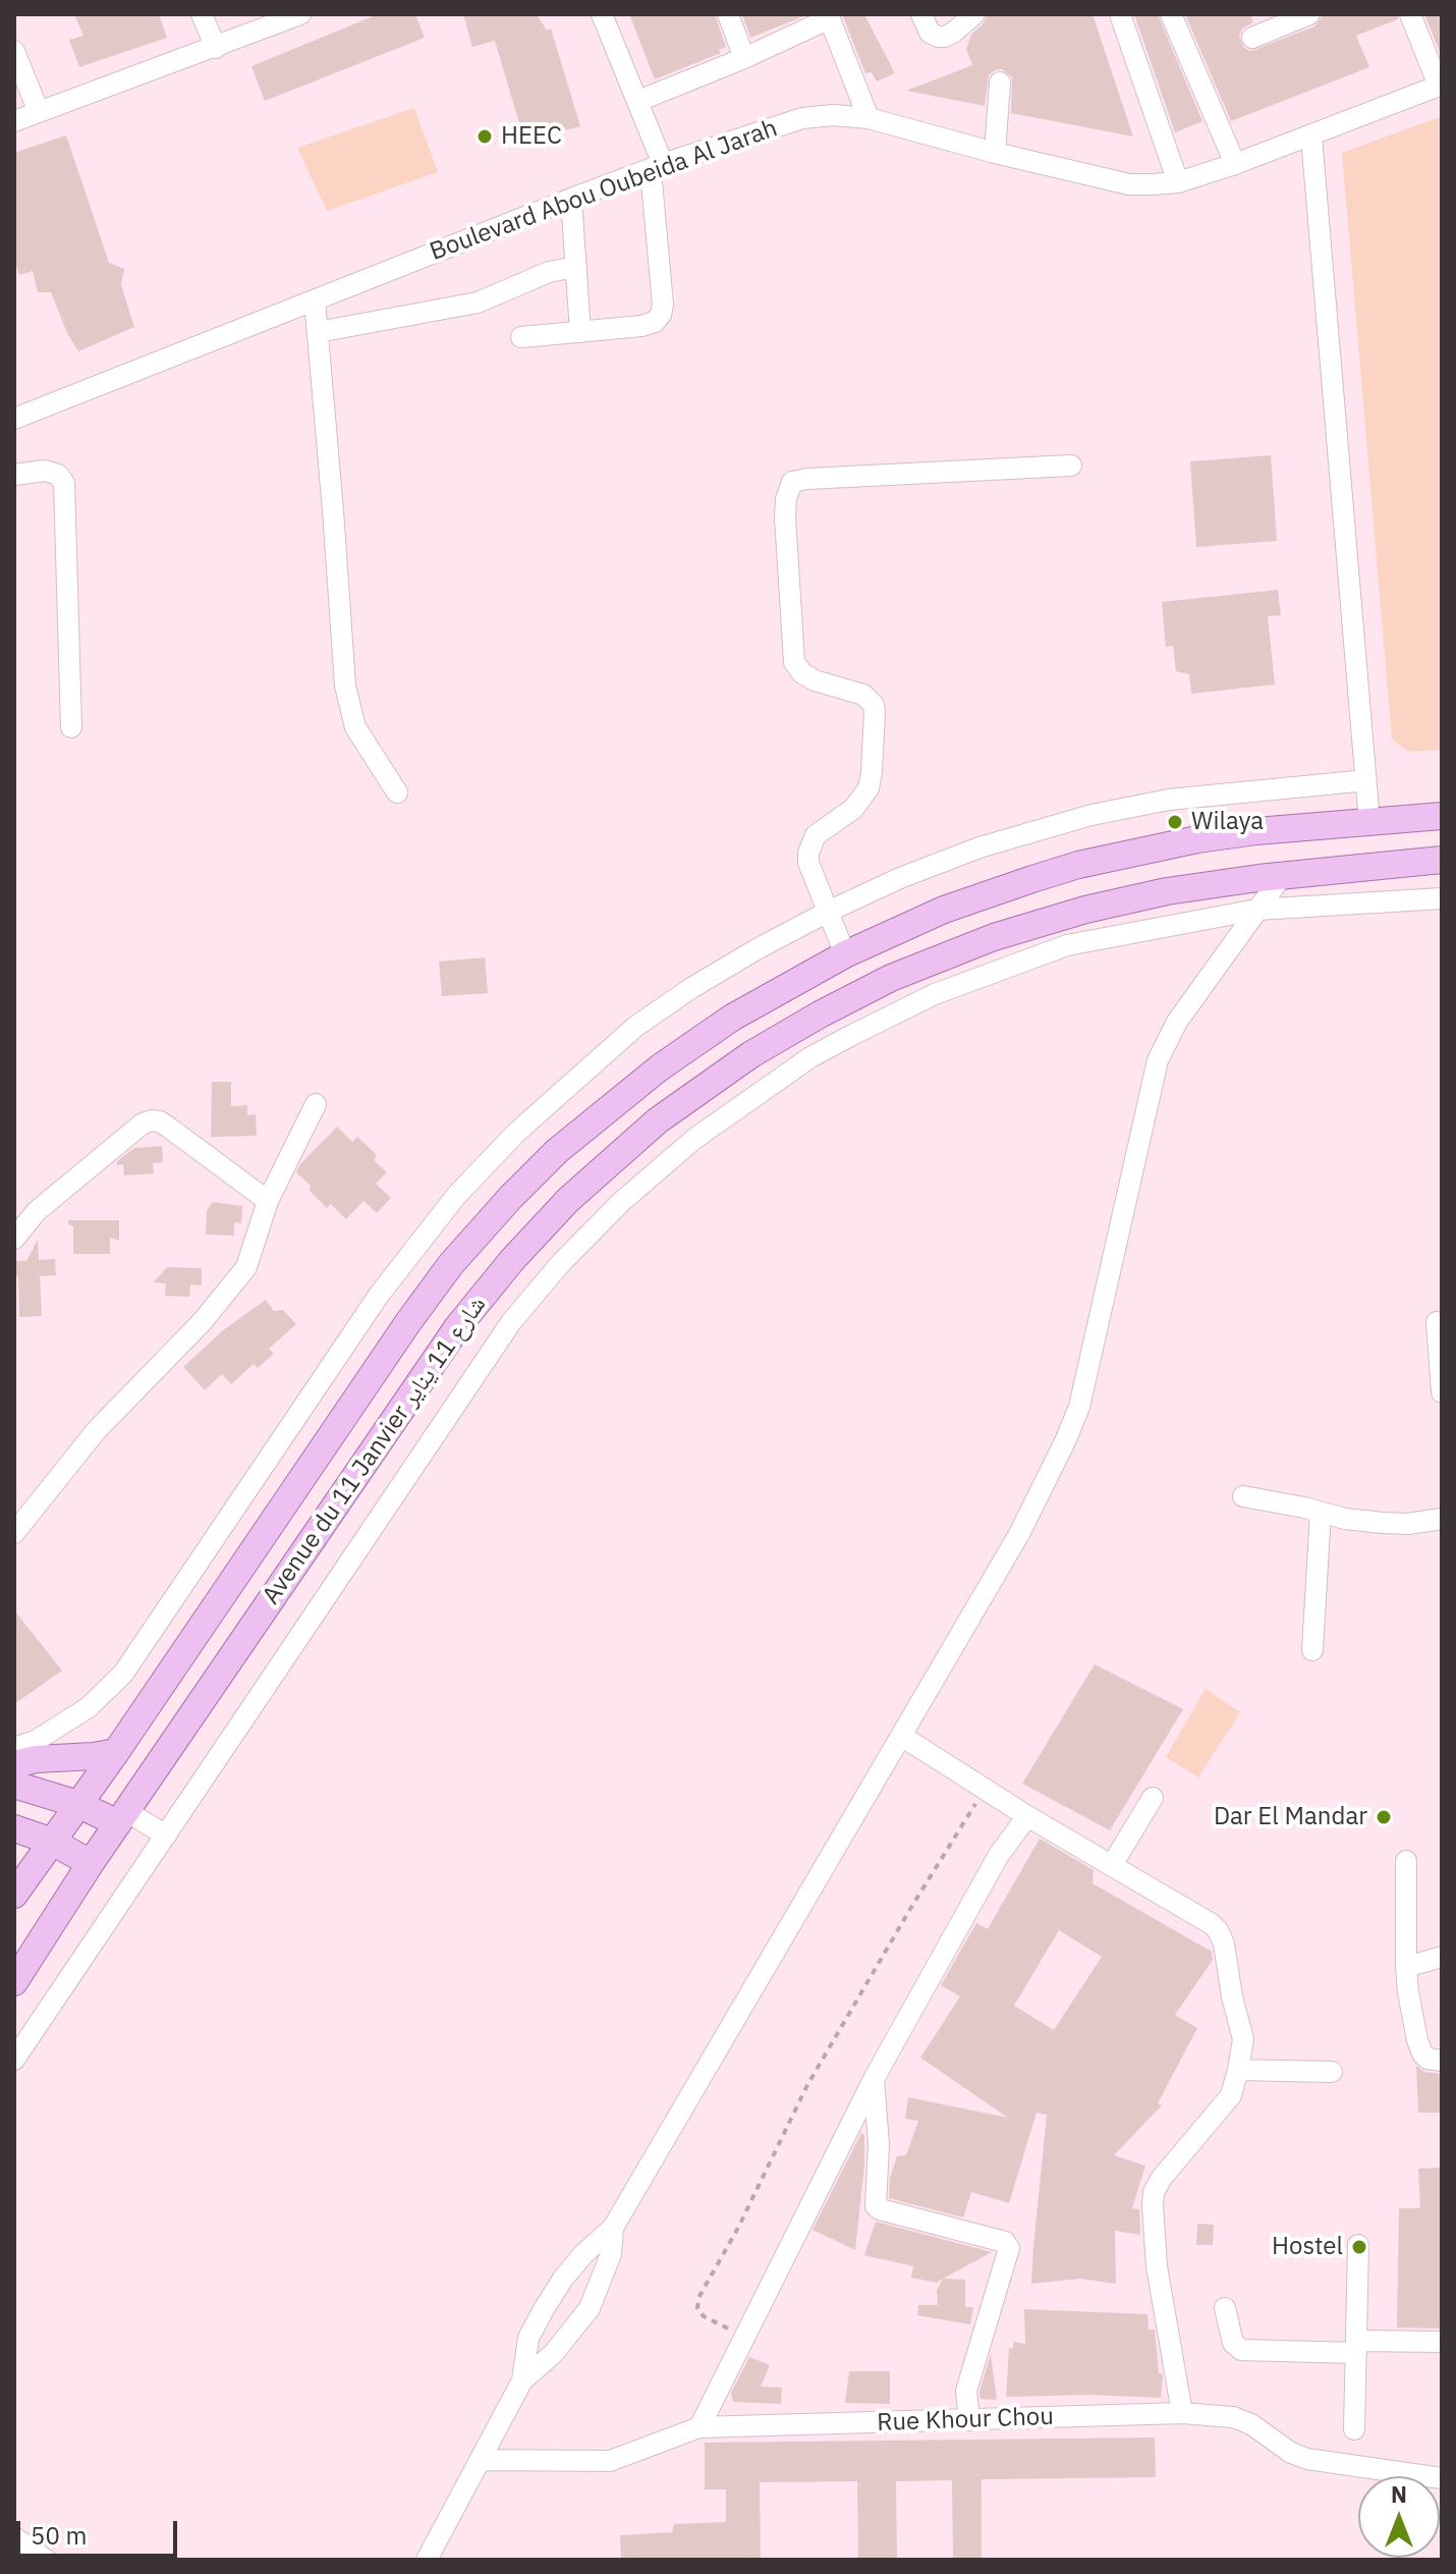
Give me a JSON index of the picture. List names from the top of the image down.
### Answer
{
  "streets": {
    "main road": ["Avenue du 11 Janvier شارع 11 يناير"],
    "street": ["Boulevard Abou Oubeida Al Jarah", "Rue Khour Chou"]
  },
  "places": [
    "HEEC",
    "Wilaya",
    "Dar El Mandar",
    "Hostel"
  ],
  "scale_bar": "50 m",
  "north": "top"
}
